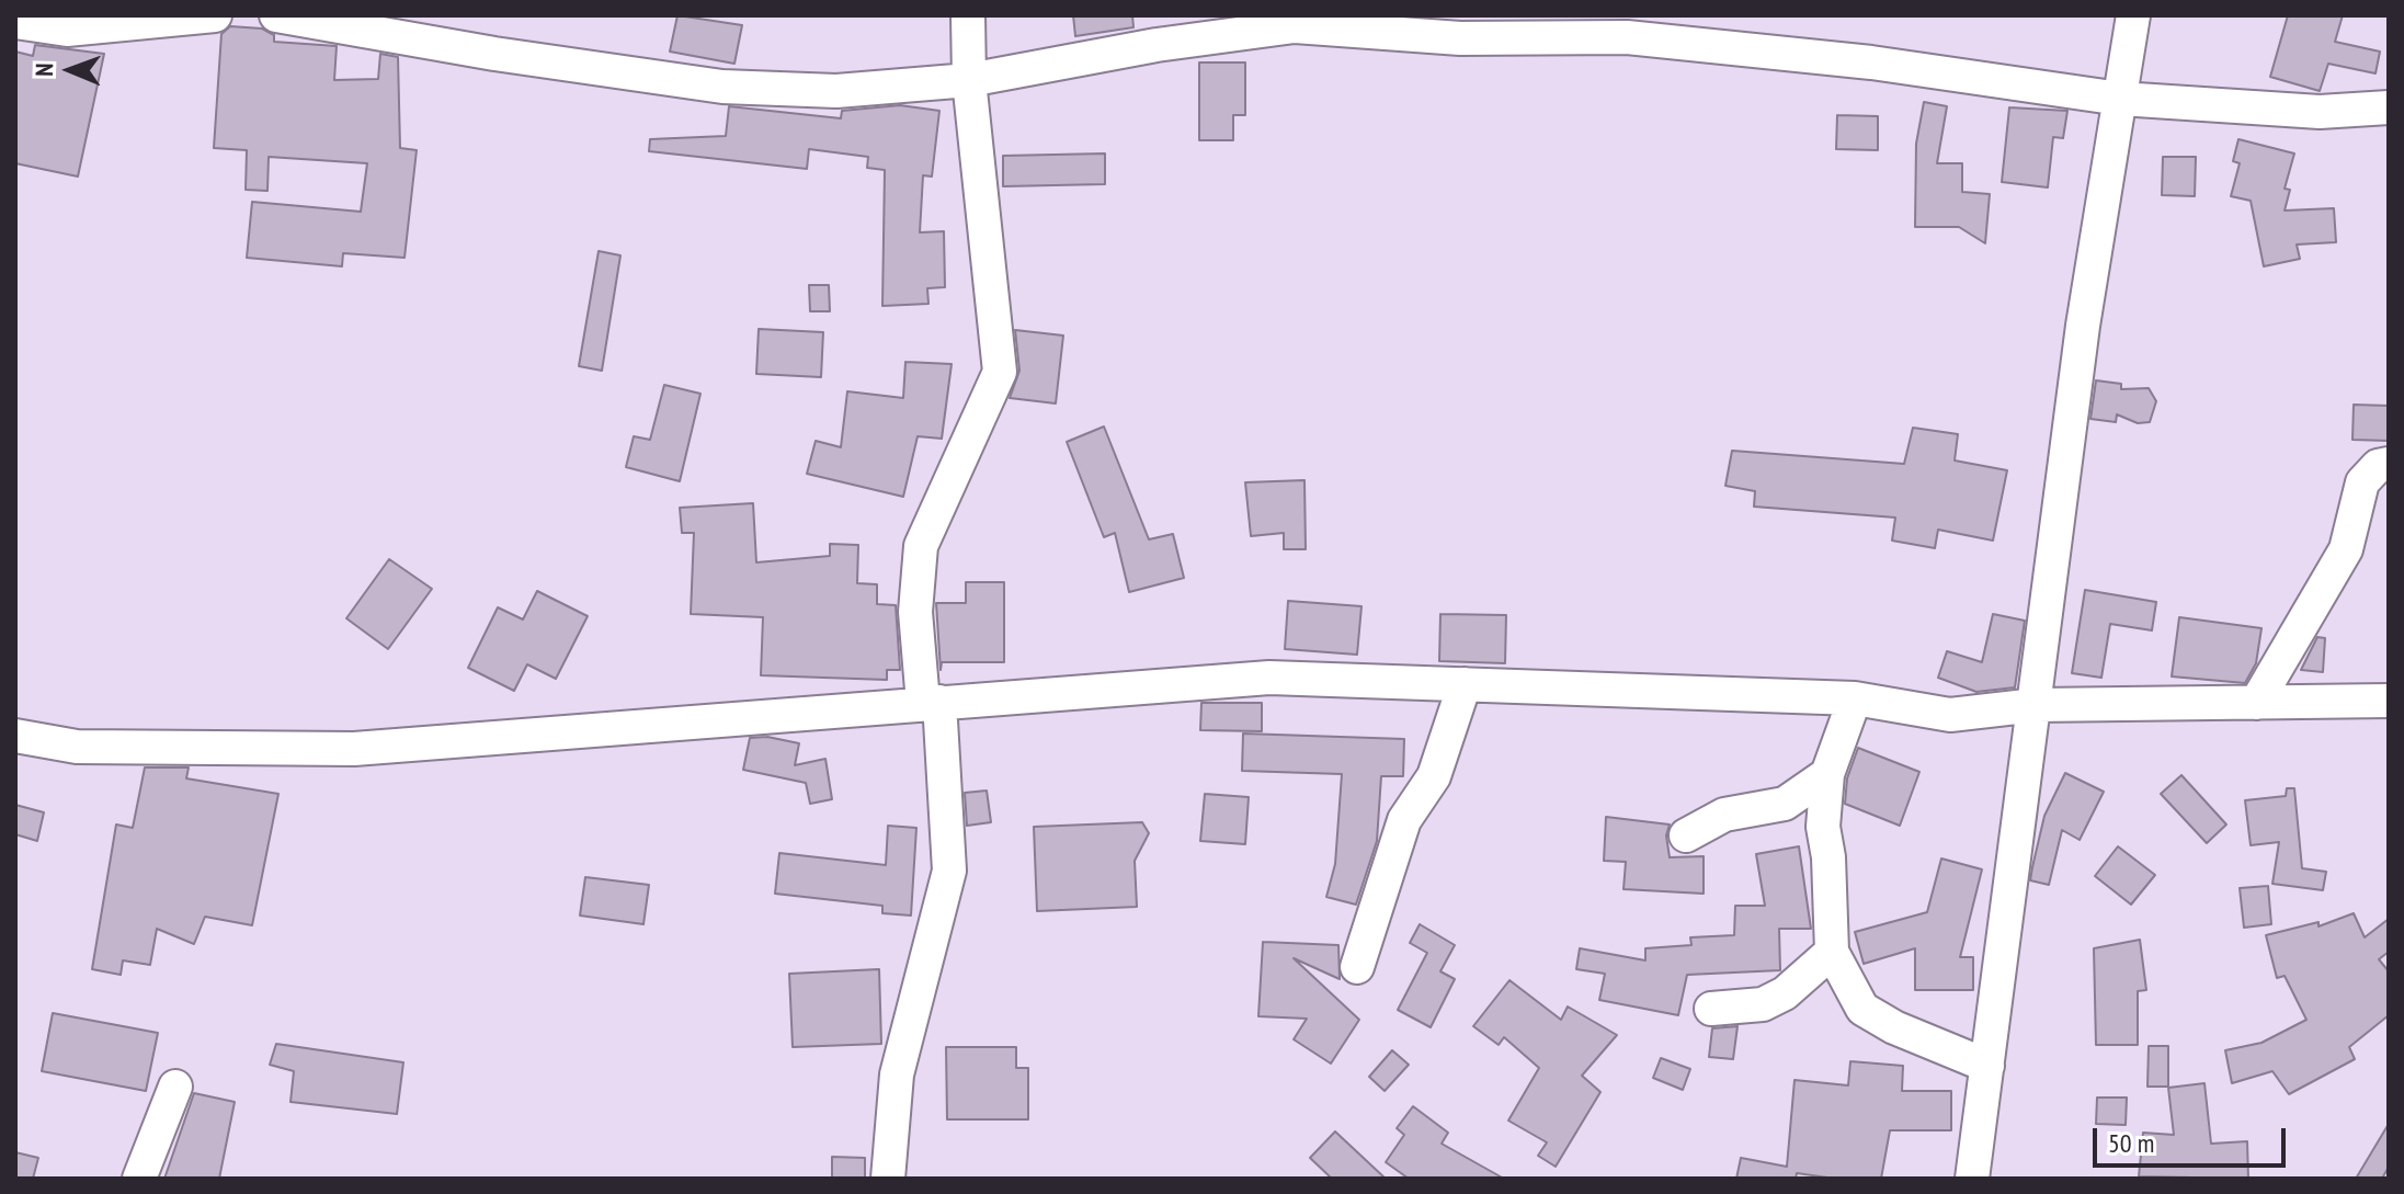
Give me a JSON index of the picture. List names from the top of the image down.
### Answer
{
  "scale_bar": "50 m",
  "north": "left"
}
